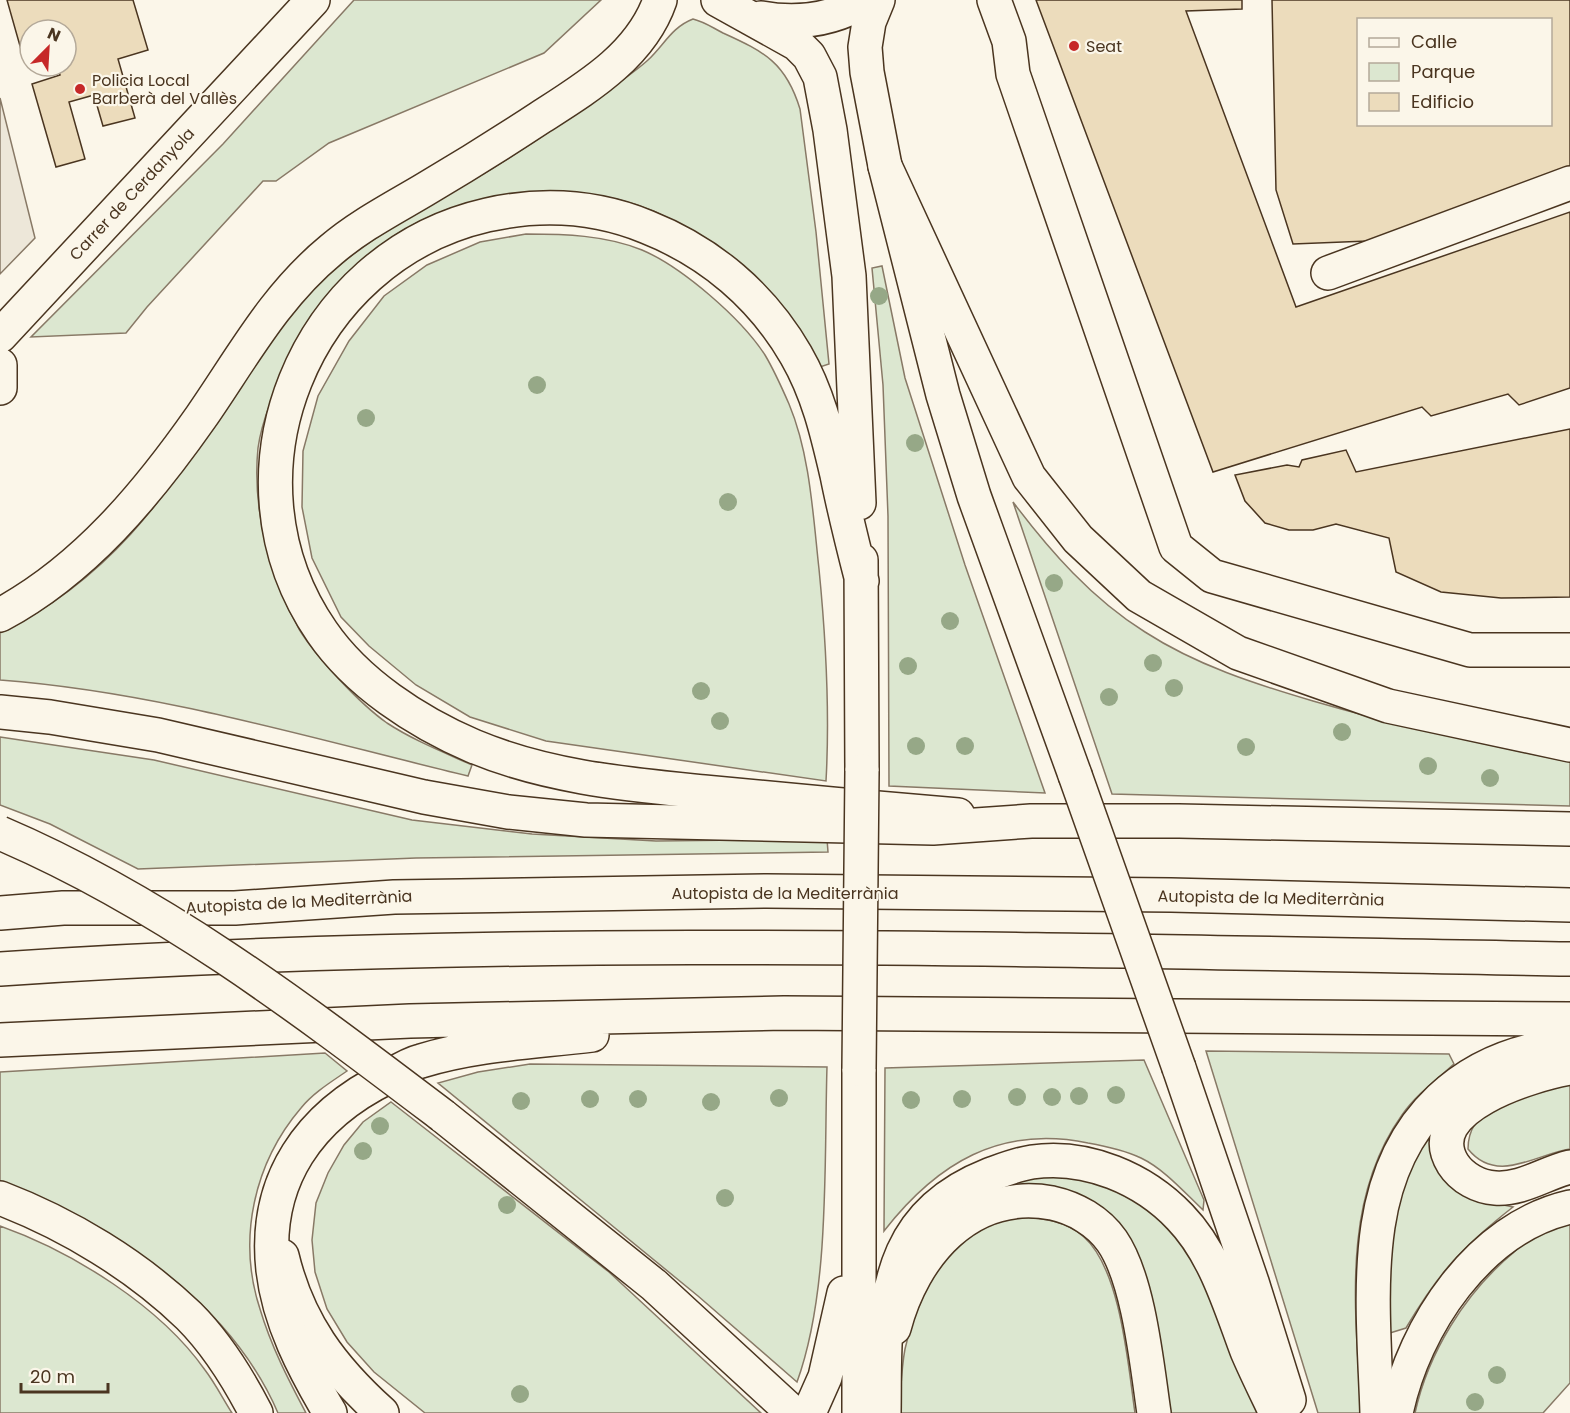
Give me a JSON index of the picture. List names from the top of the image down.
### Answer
{
  "streets": {
    "main road": ["Carrer de Cerdanyola", "Autopista de la Mediterrània"]
  },
  "places": ["Seat", "Policia Local Barberà del Vallès"],
  "legend": ["Calle", "Parque", "Edificio"],
  "scale_bar": "20 m",
  "north": "top right"
}
